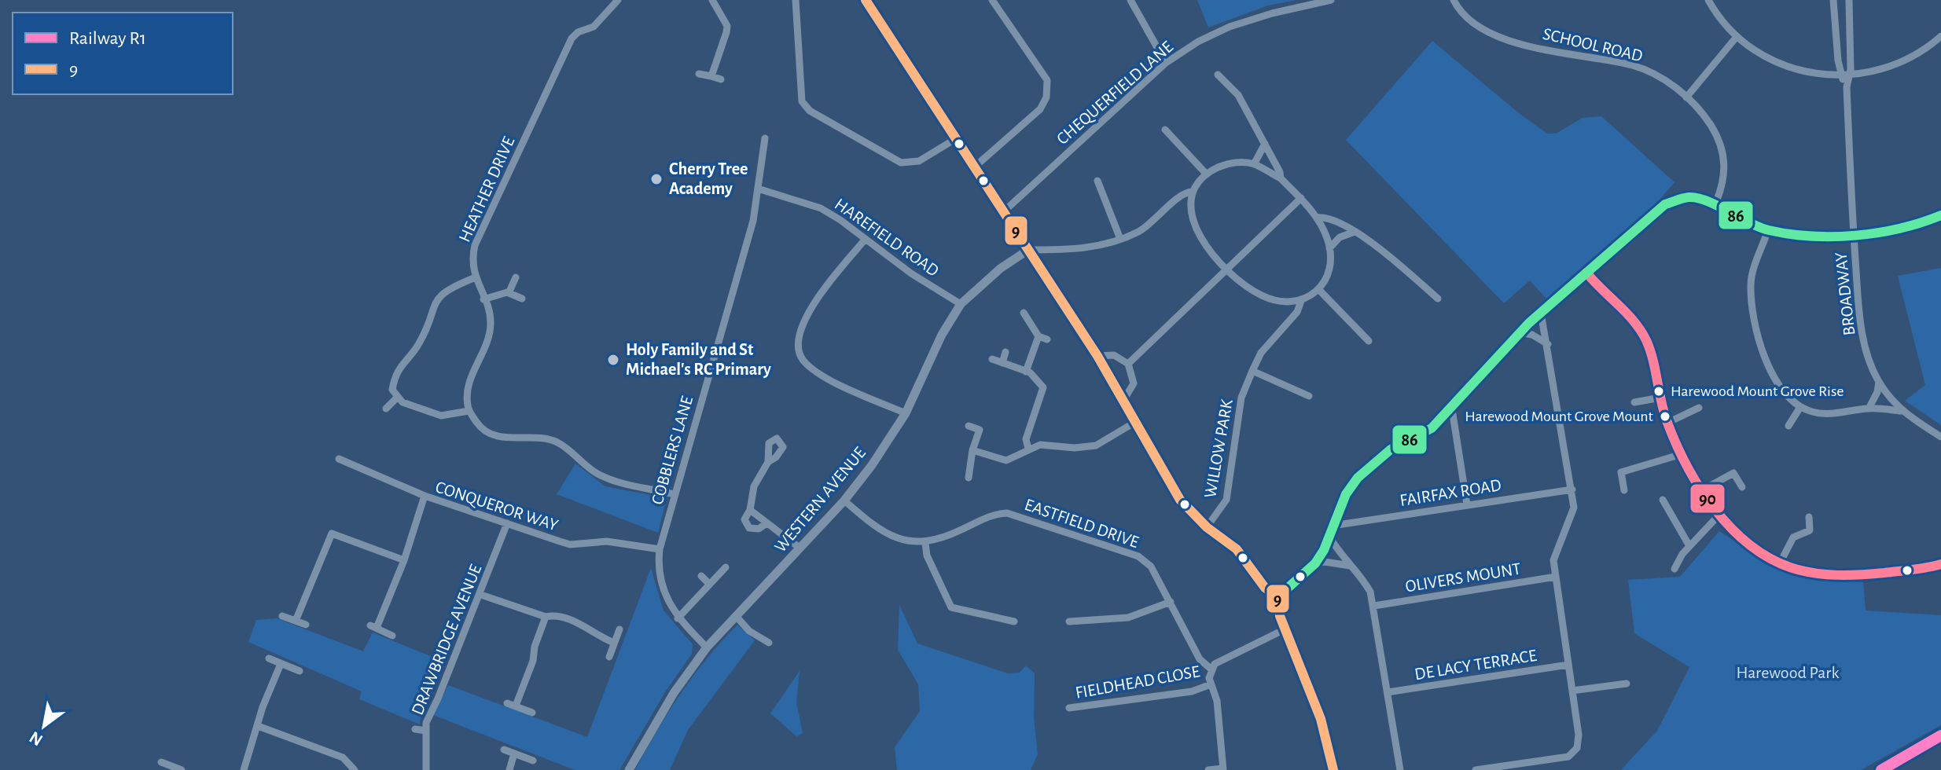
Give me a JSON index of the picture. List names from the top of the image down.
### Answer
{
  "streets": {
    "street": [
      "SCHOOL ROAD",
      "CHEQUERFIELD LANE",
      "HEATHER DRIVE",
      "HAREFIELD ROAD",
      "BROADWAY",
      "WILLOW PARK",
      "COBBLERS LANE",
      "FAIRFAX ROAD",
      "WESTERN AVENUE",
      "CONQUEROR WAY",
      "EASTFIELD DRIVE",
      "OLIVERS MOUNT",
      "DRAWBRIDGE AVENUE",
      "DE LACY TERRACE",
      "FIELDHEAD CLOSE"
    ]
  },
  "crossings": [
    ["HAREFIELD ROAD", "COBBLERS LANE"],
    ["HAREFIELD ROAD", "WESTERN AVENUE"],
    ["COBBLERS LANE", "WESTERN AVENUE"],
    ["COBBLERS LANE", "CONQUEROR WAY"],
    ["CONQUEROR WAY", "DRAWBRIDGE AVENUE"]
  ],
  "parks": ["Harewood Park"],
  "places": [
    "Cherry Tree Academy",
    "Holy Family and St Michael's RC Primary",
    "Harewood Mount Grove Rise",
    "Harewood Mount Grove Mount"
  ],
  "lines": [
    "transit line 9",
    "transit line 86",
    "transit line 90",
    "rail line R1"
  ],
  "legend": ["Railway R1", "9"],
  "north": "bottom left"
}
